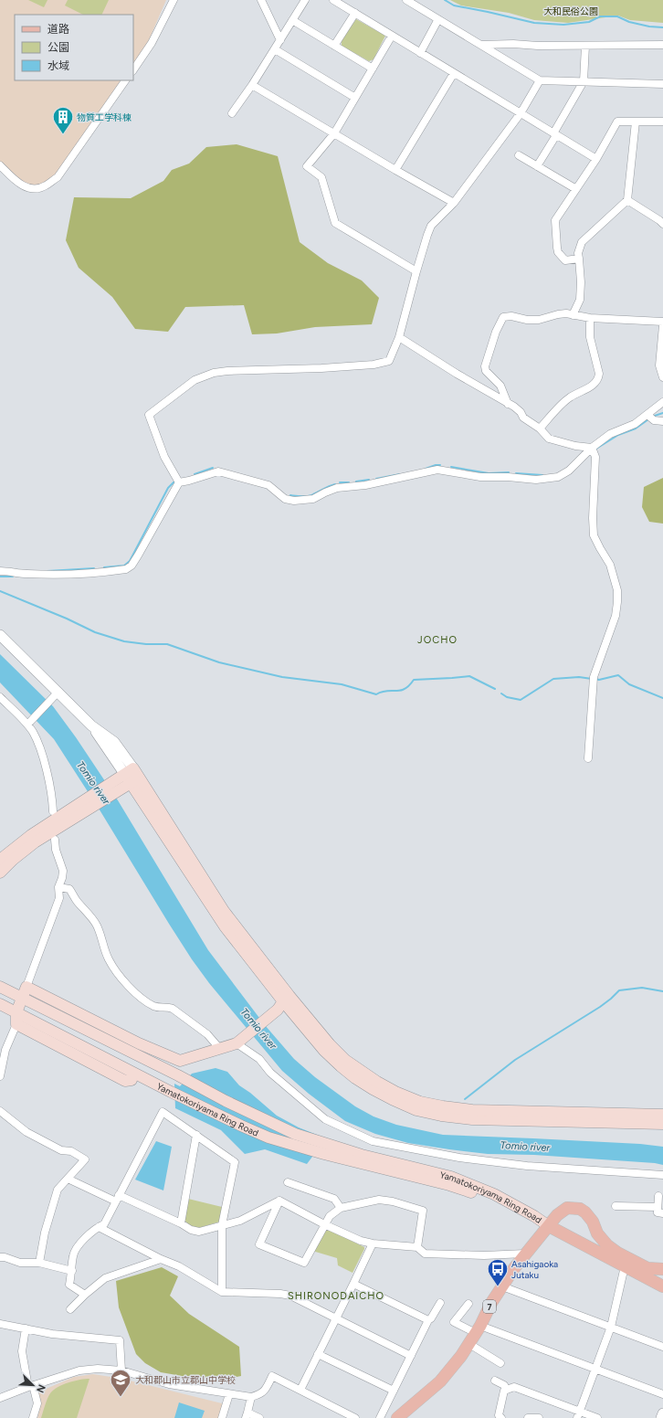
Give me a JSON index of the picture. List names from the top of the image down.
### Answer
{
  "streets": {
    "main road": ["Yamatokoriyama Ring Road", "7"]
  },
  "crossings": [
    ["Yamatokoriyama Ring Road", "7"]
  ],
  "districts": ["JOCHO", "SHIRONODAICHO"],
  "water": ["Tomio river"],
  "parks": ["大和民俗公園"],
  "places": {
    "building": ["物質工学科棟"],
    "bus stop": ["Asahigaoka Jutaku"],
    "school or university": ["大和郡山市立郡山中学校"]
  },
  "legend": ["道路", "公園", "水域"],
  "north": "bottom right"
}
